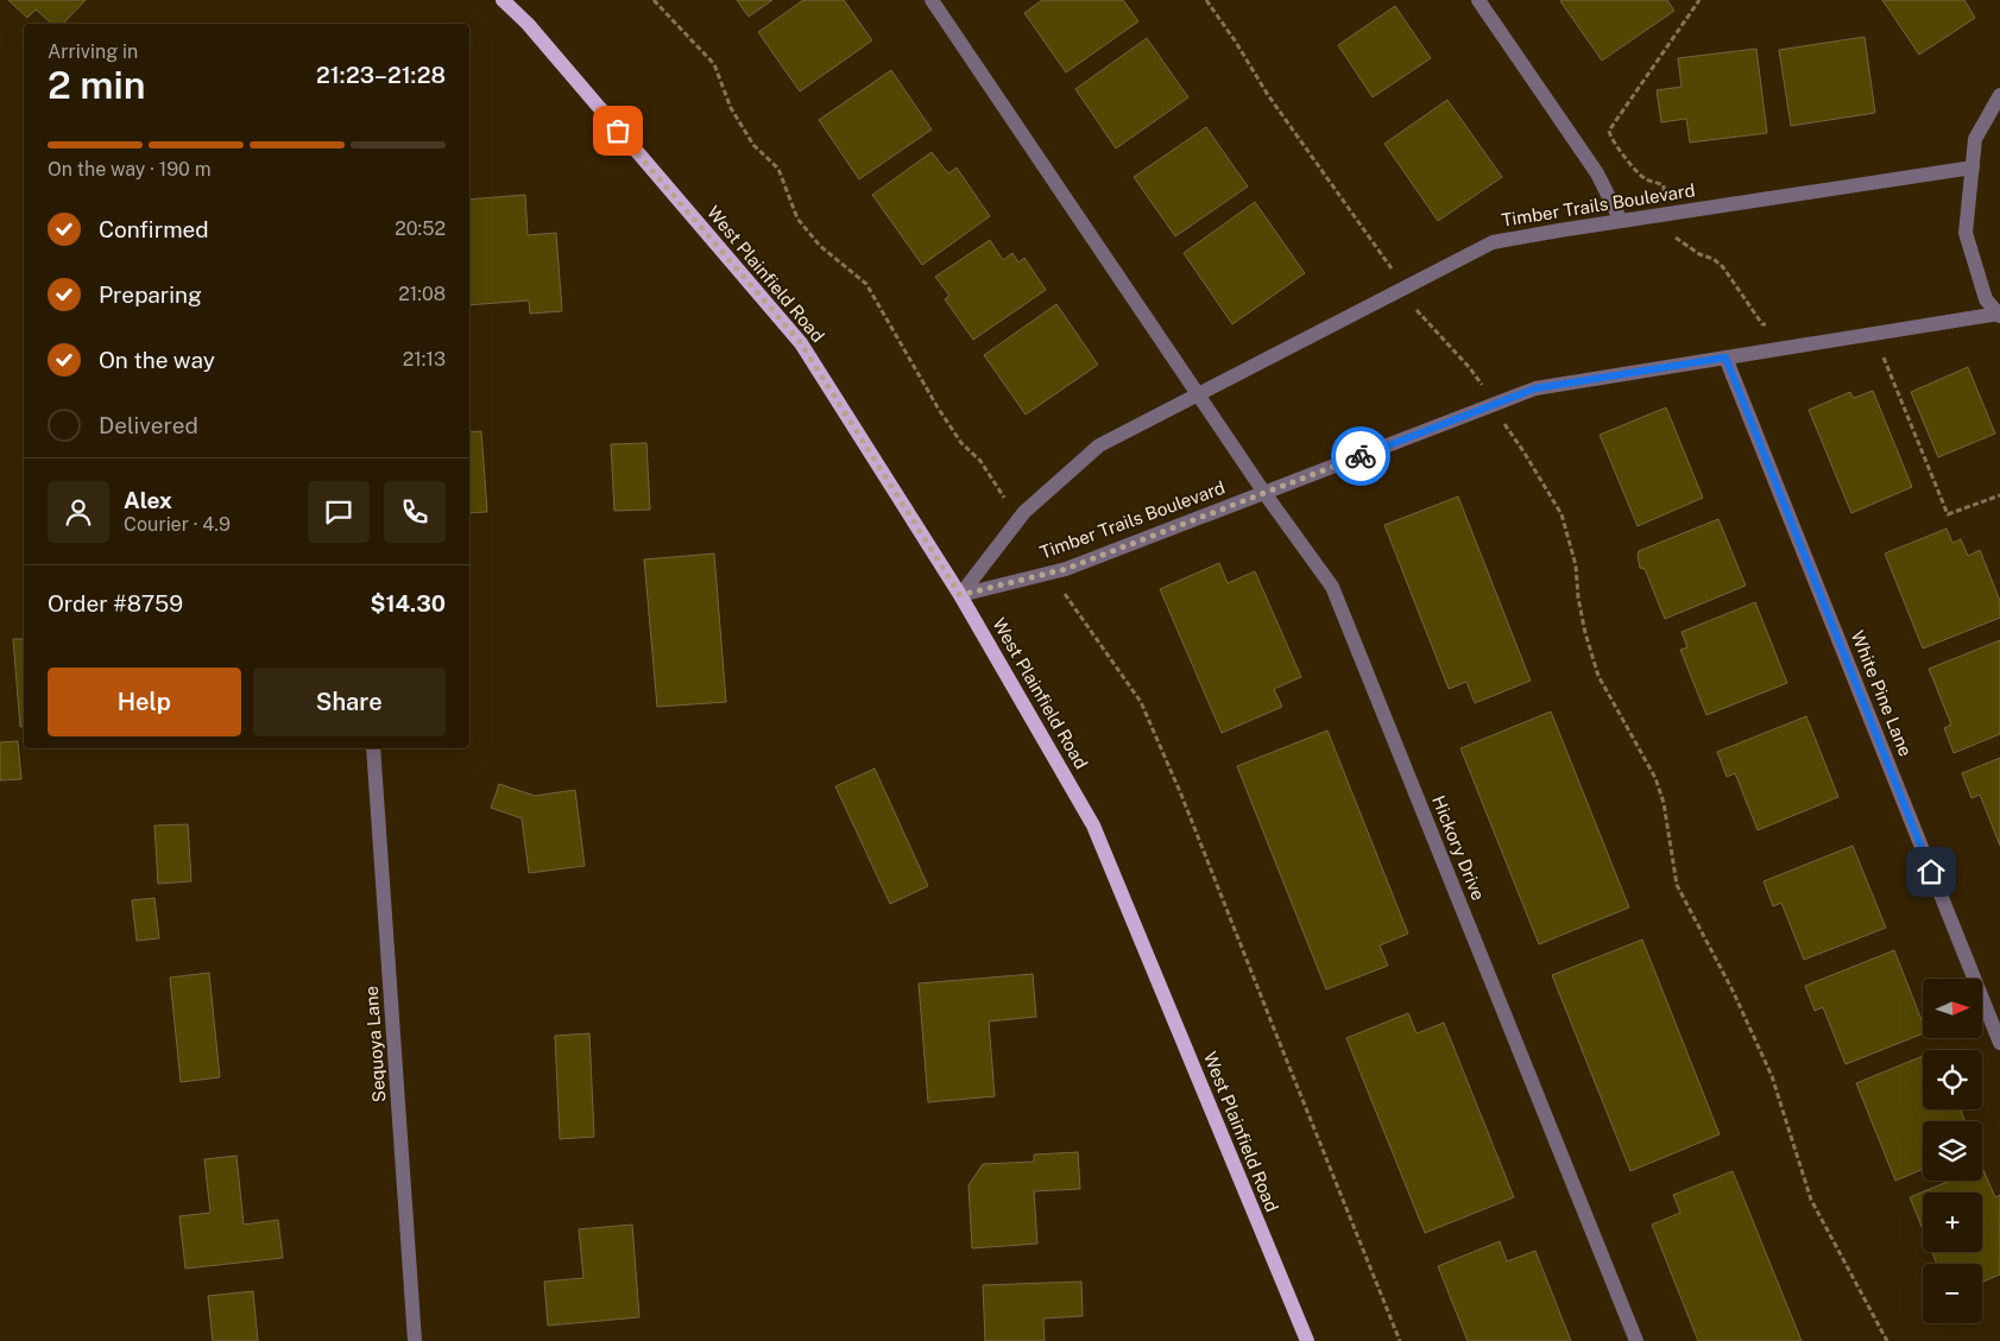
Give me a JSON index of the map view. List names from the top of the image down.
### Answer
{
  "streets": {
    "main road": ["West Plainfield Road"],
    "street": [
      "Timber Trails Boulevard",
      "White Pine Lane",
      "Hickory Drive",
      "Sequoya Lane"
    ]
  },
  "crossings": [
    ["Timber Trails Boulevard", "West Plainfield Road"],
    ["Timber Trails Boulevard", "White Pine Lane"],
    ["Timber Trails Boulevard", "Hickory Drive"]
  ],
  "north": "right",
  "page": {
    "heading": ["2 min", "Arriving in", "21:23–21:28"],
    "panel": [
      "Alex",
      "Courier · 4.9",
      "Order #8759",
      "$14.30"
    ],
    "bar": "On the way · 190 m",
    "list": [
      ["Confirmed", "20:52"],
      ["Preparing", "21:08"],
      ["On the way", "21:13"],
      "Delivered"
    ],
    "buttons": ["Help", "Share"],
    "map_buttons": ["+", "−"]
  }
}
